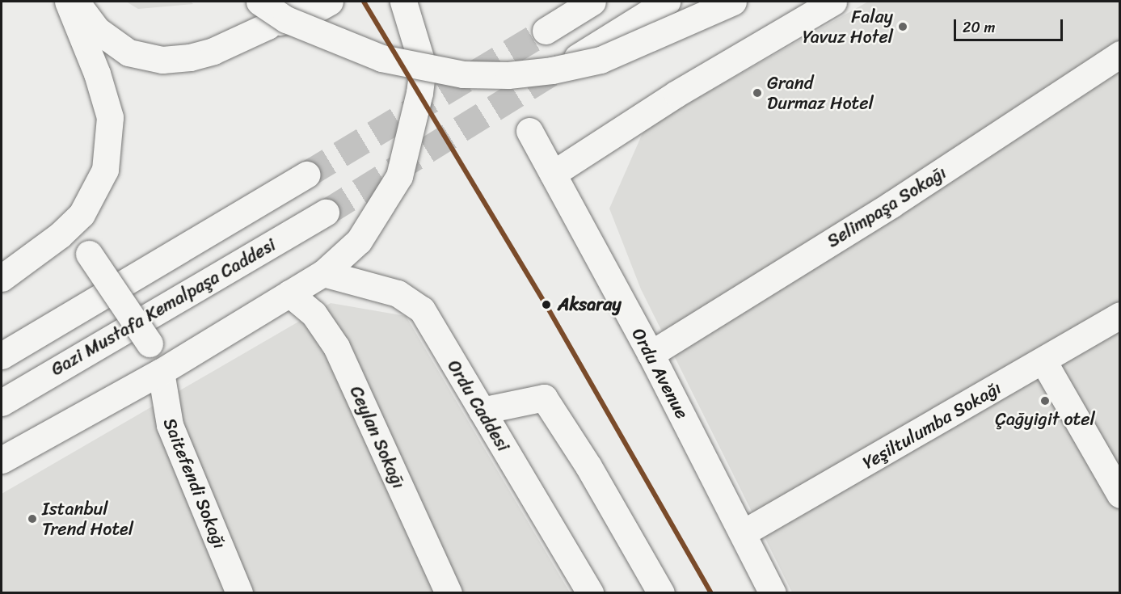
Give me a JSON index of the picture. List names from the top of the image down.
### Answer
{
  "streets": {
    "street": [
      "Selimpaşa Sokağı",
      "Gazi Mustafa Kemalpaşa Caddesi",
      "Ordu Avenue",
      "Ordu Caddesi",
      "Yeşiltulumba Sokağı",
      "Ceylan Sokağı",
      "Saitefendi Sokağı"
    ]
  },
  "crossings": [
    ["Selimpaşa Sokağı", "Ordu Avenue"],
    ["Ordu Avenue", "Yeşiltulumba Sokağı"]
  ],
  "places": [
    "Falay Yavuz Hotel",
    "Grand Durmaz Hotel",
    "Aksaray",
    "Çağyigit otel",
    "Istanbul Trend Hotel"
  ],
  "scale_bar": "20 m"
}
